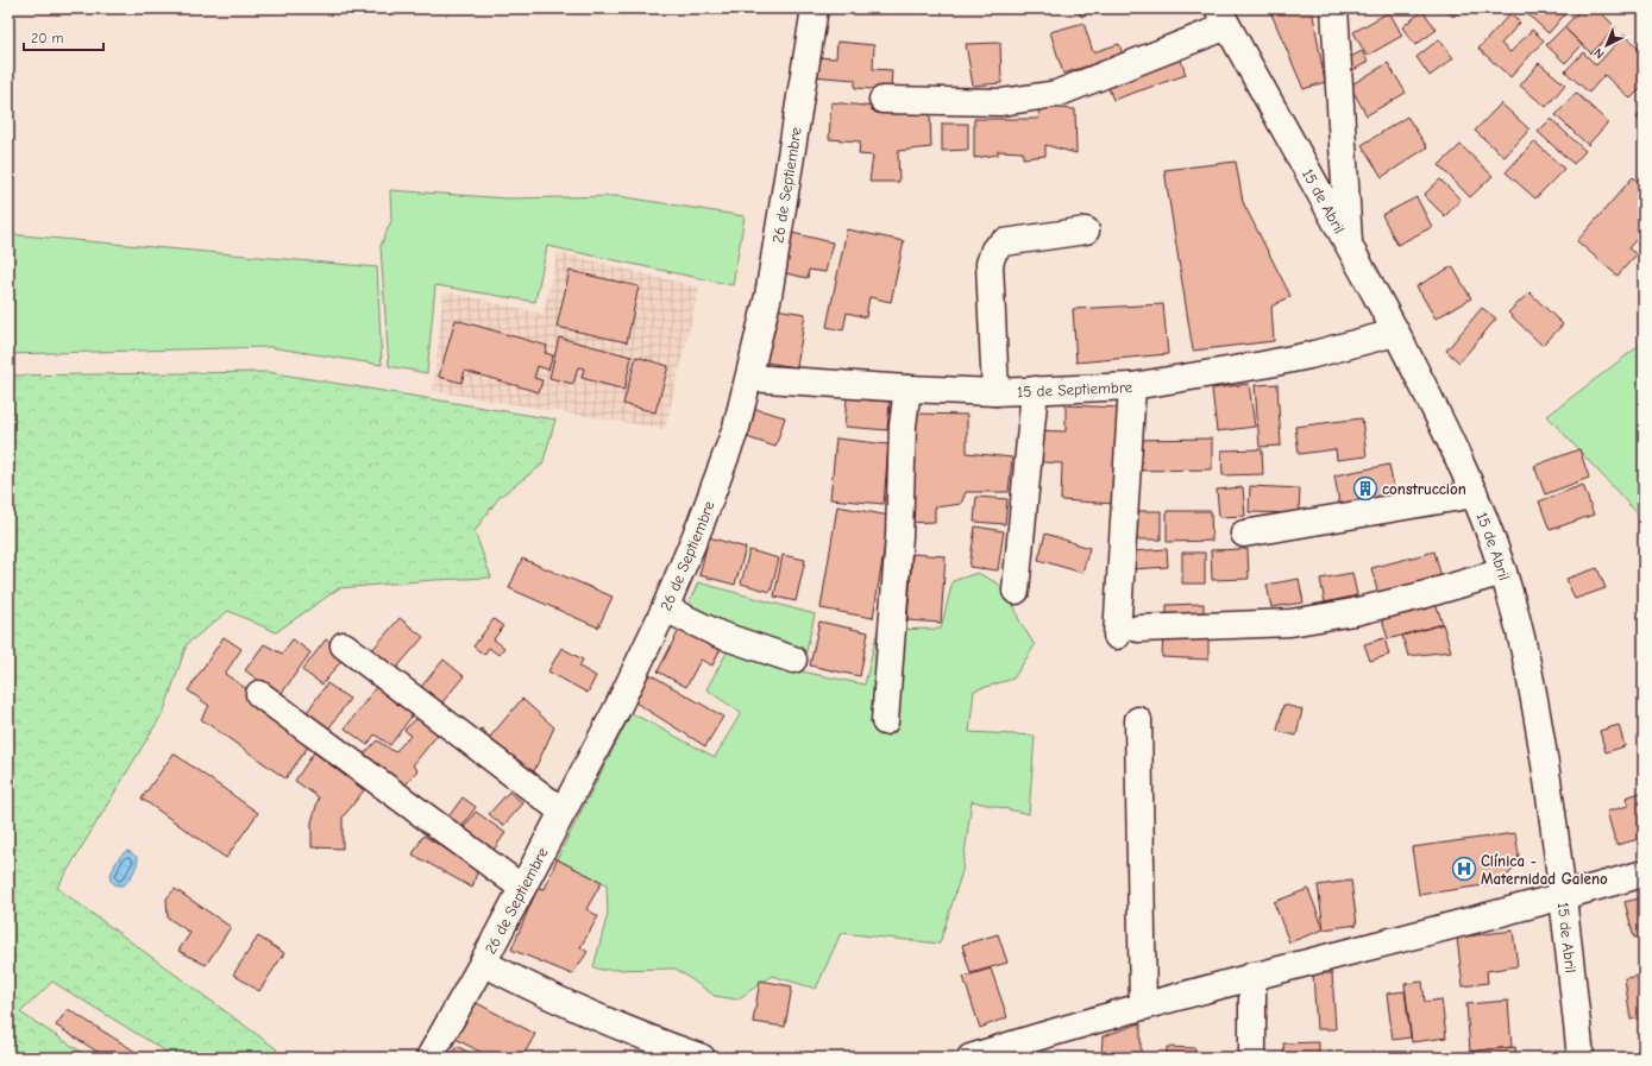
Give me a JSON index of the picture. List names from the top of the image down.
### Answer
{
  "streets": {
    "street": ["26 de Septiembre", "15 de Abril", "15 de Septiembre"]
  },
  "crossings": [
    ["26 de Septiembre", "15 de Septiembre"],
    ["15 de Abril", "15 de Septiembre"]
  ],
  "places": {
    "building": ["construccion"],
    "hospital": ["Clínica - Maternidad Galeno"]
  },
  "scale_bar": "20 m",
  "north": "bottom left"
}
